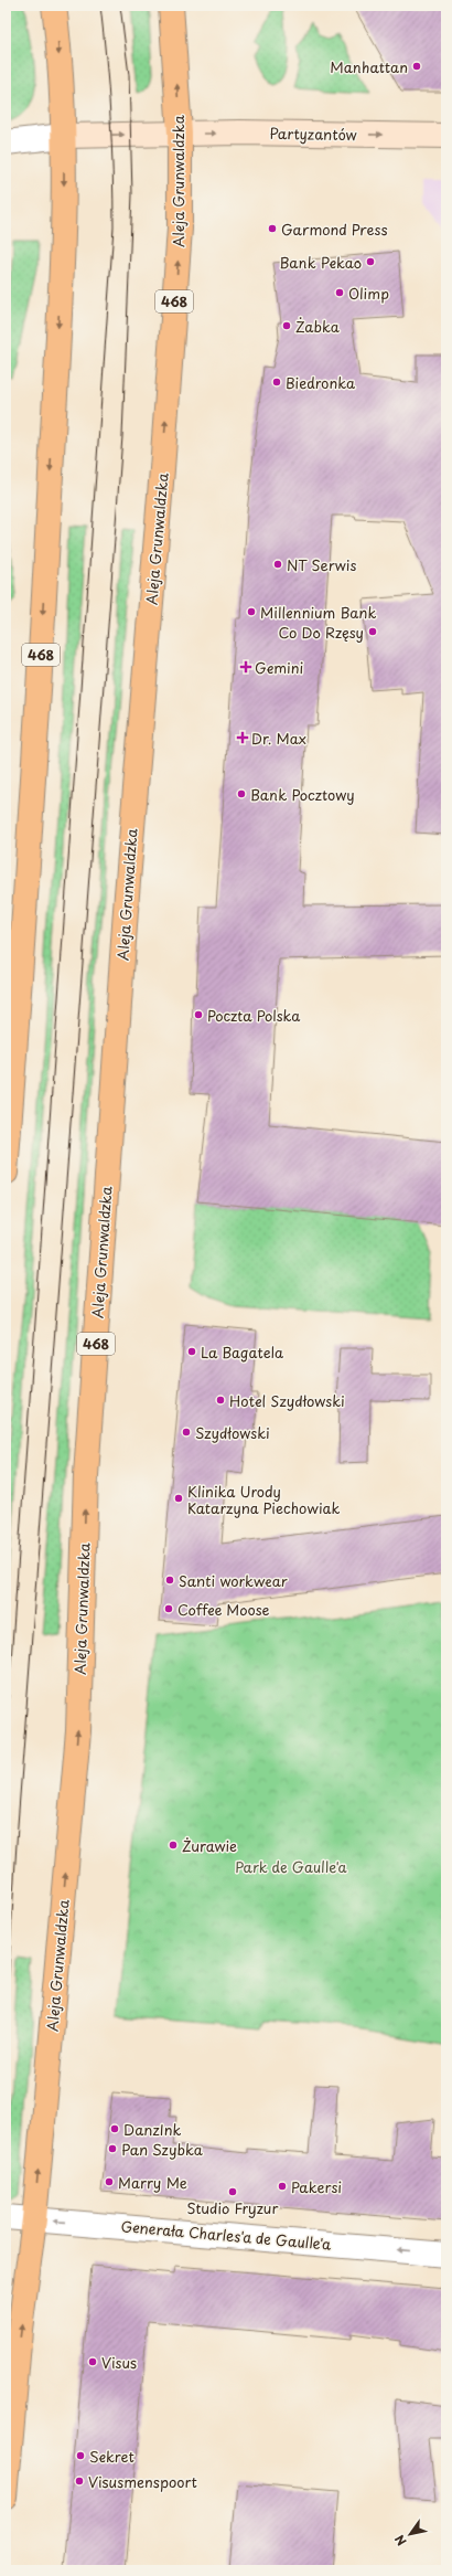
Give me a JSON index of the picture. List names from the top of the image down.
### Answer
{
  "streets": {
    "main road": ["Aleja Grunwaldzka", "468"],
    "street": ["Partyzantów", "Generała Charles'a de Gaulle'a"]
  },
  "crossings": [
    ["Partyzantów", "Aleja Grunwaldzka"],
    ["Partyzantów", "468"],
    ["Aleja Grunwaldzka", "Generała Charles'a de Gaulle'a"]
  ],
  "one_way": ["Partyzantów", "Generała Charles'a de Gaulle'a"],
  "parks": ["Park de Gaulle'a"],
  "places": {
    "other": [
      "Manhattan",
      "Garmond Press",
      "Bank Pekao",
      "Olimp",
      "Żabka",
      "Biedronka",
      "NT Serwis",
      "Millennium Bank",
      "Co Do Rzęsy",
      "Bank Pocztowy",
      "Poczta Polska",
      "La Bagatela",
      "Hotel Szydłowski",
      "Szydłowski",
      "Klinika Urody Katarzyna Piechowiak",
      "Santi workwear",
      "Coffee Moose",
      "Żurawie",
      "DanzInk",
      "Pan Szybka",
      "Marry Me",
      "Pakersi",
      "Studio Fryzur",
      "Visus",
      "Sekret",
      "Visusmenspoort"
    ],
    "health": ["Gemini", "Dr. Max"]
  },
  "north": "bottom left"
}
